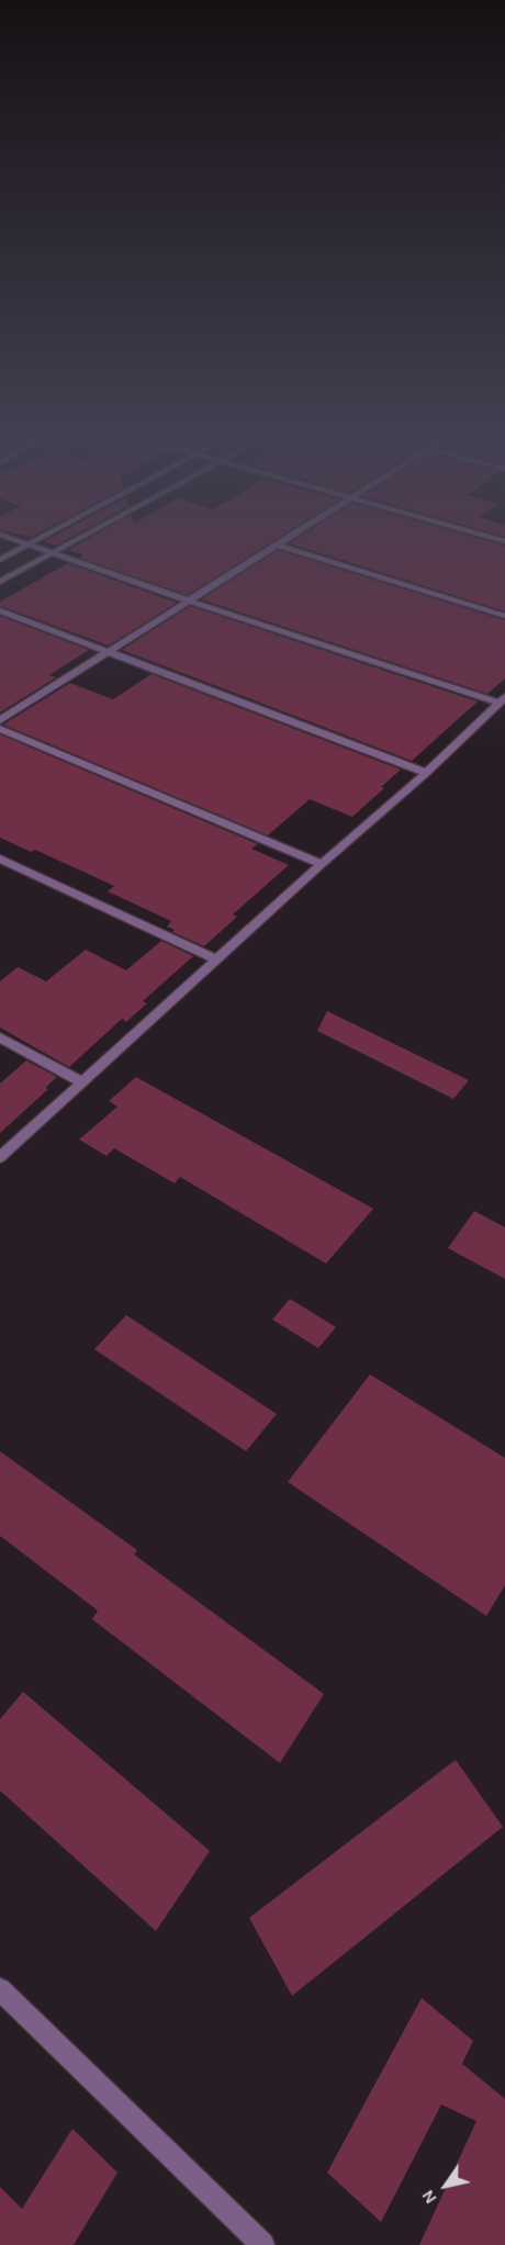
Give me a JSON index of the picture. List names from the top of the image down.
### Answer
{
  "north": "bottom left"
}
